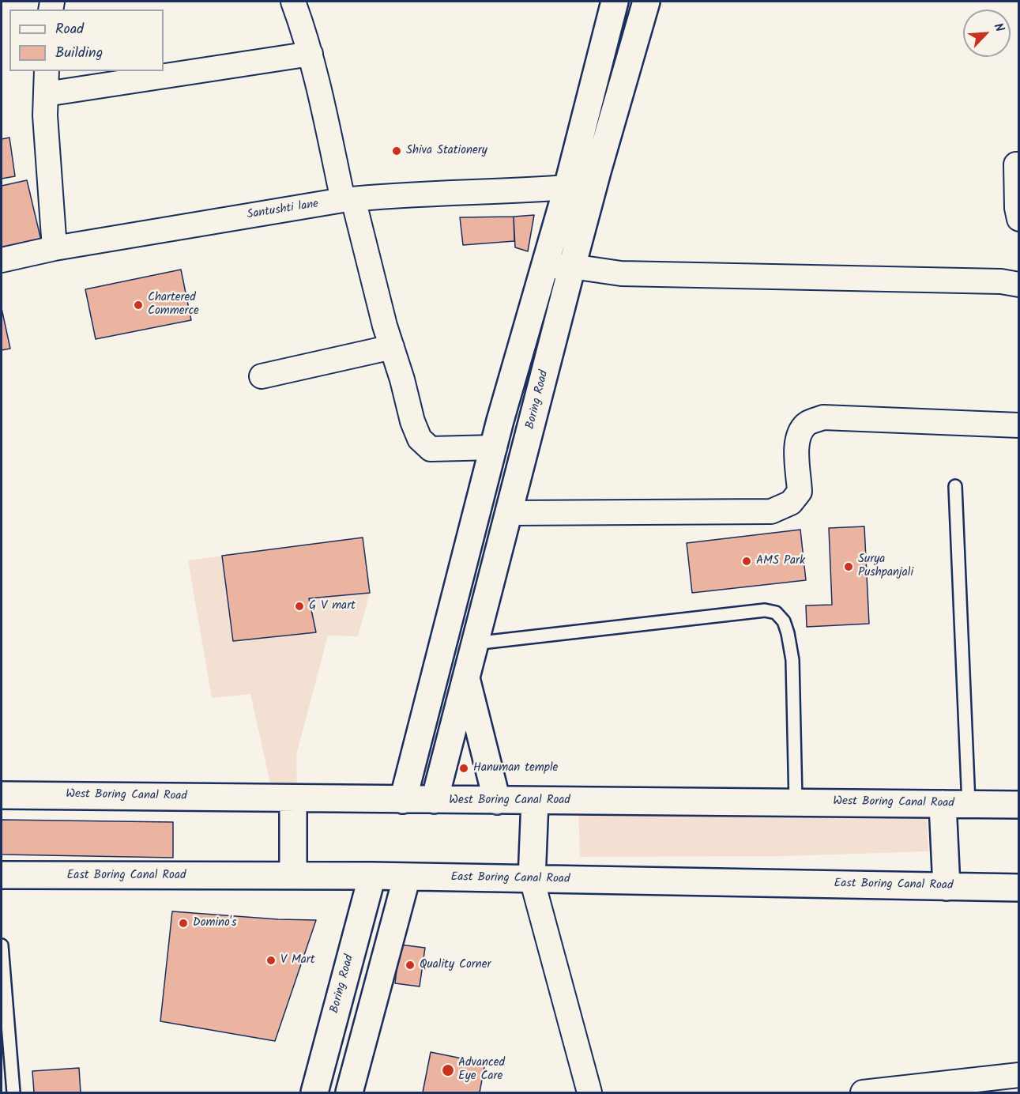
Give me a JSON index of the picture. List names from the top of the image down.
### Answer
{
  "streets": {
    "main road": ["Boring Road", "West Boring Canal Road", "East Boring Canal Road"],
    "street": ["Santushti lane"]
  },
  "crossings": [
    ["Boring Road", "West Boring Canal Road"],
    ["Boring Road", "East Boring Canal Road"]
  ],
  "places": [
    "Shiva Stationery",
    "Chartered Commerce",
    "AMS Park",
    "Surya Pushpanjali",
    "G V mart",
    "Hanuman temple",
    "Domino's",
    "V Mart",
    "Quality Corner",
    "Advanced Eye Care"
  ],
  "legend": ["Road", "Building"],
  "north": "top right"
}
